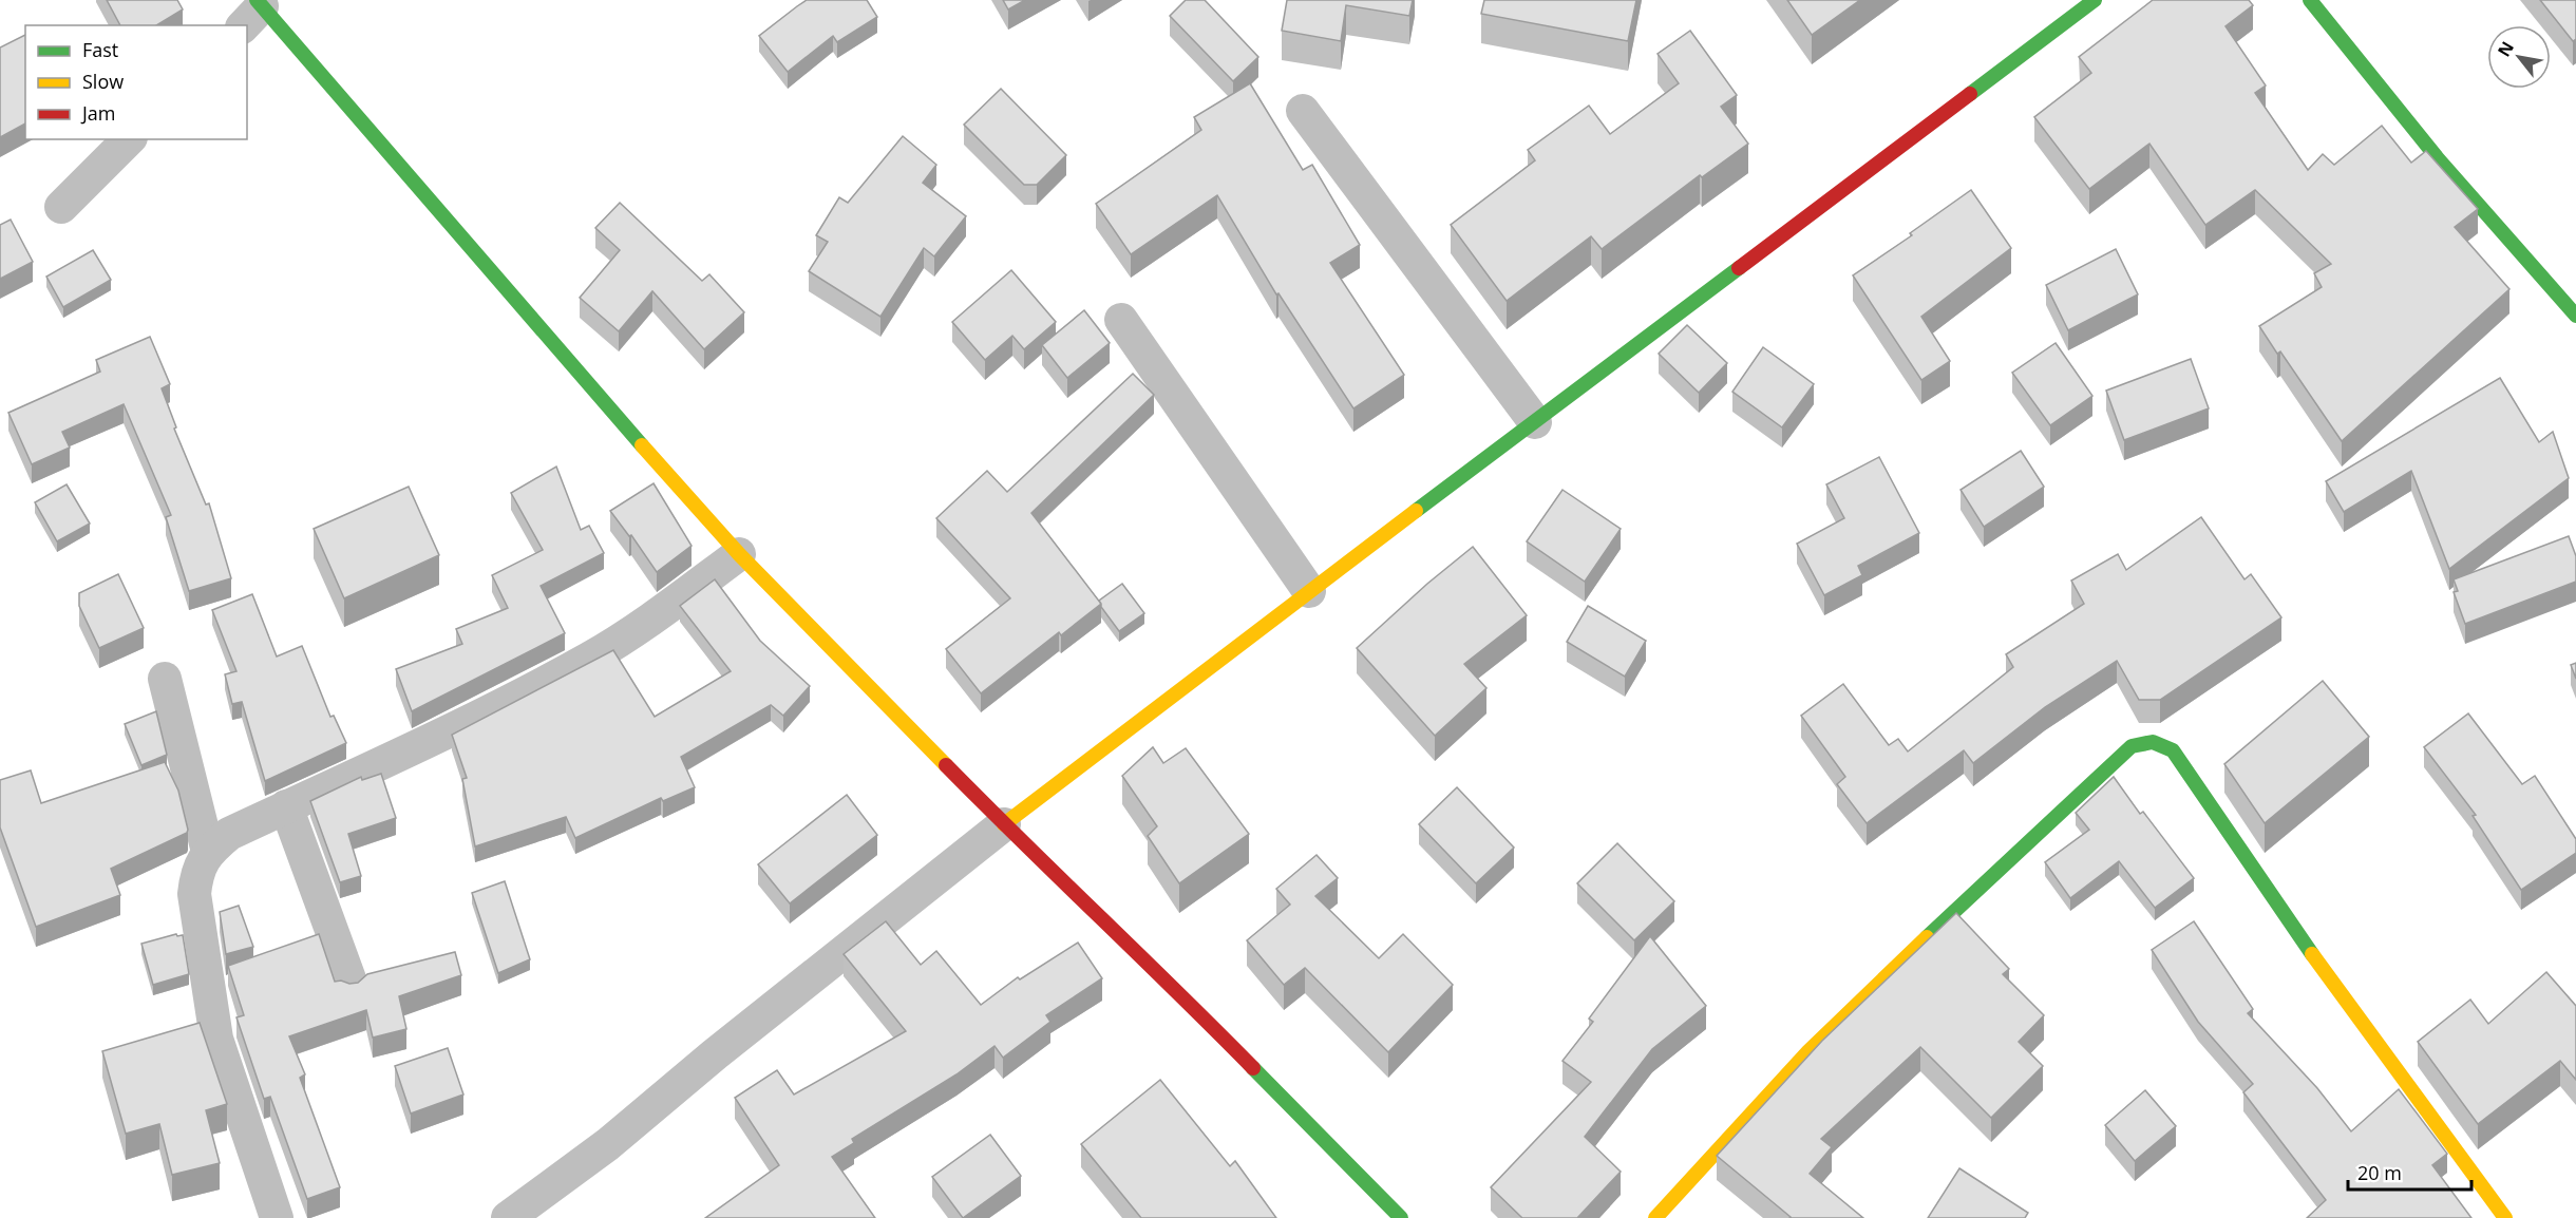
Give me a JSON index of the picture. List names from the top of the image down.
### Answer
{
  "legend": ["Fast", "Slow", "Jam"],
  "scale_bar": "20 m",
  "north": "top left"
}
